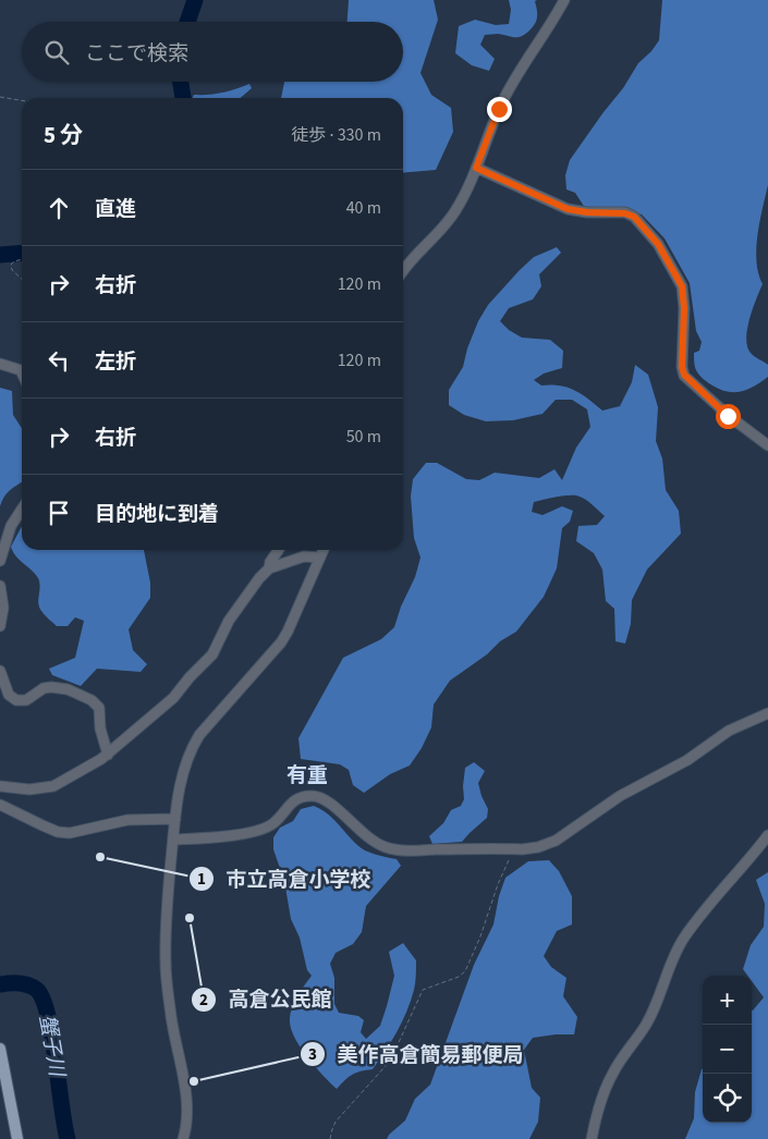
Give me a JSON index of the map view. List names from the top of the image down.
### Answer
{
  "districts": ["有重"],
  "water": ["蟹子川"],
  "places": ["市立高倉小学校", "高倉公民館", "美作高倉簡易郵便局"],
  "page": {
    "search": "ここで検索",
    "heading": ["5 分", "徒歩 · 330 m"],
    "list": [
      ["直進", "40 m"],
      ["右折", "120 m"],
      ["左折", "120 m"],
      ["右折", "50 m"],
      "目的地に到着"
    ],
    "map_buttons": ["+", "−"]
  }
}
